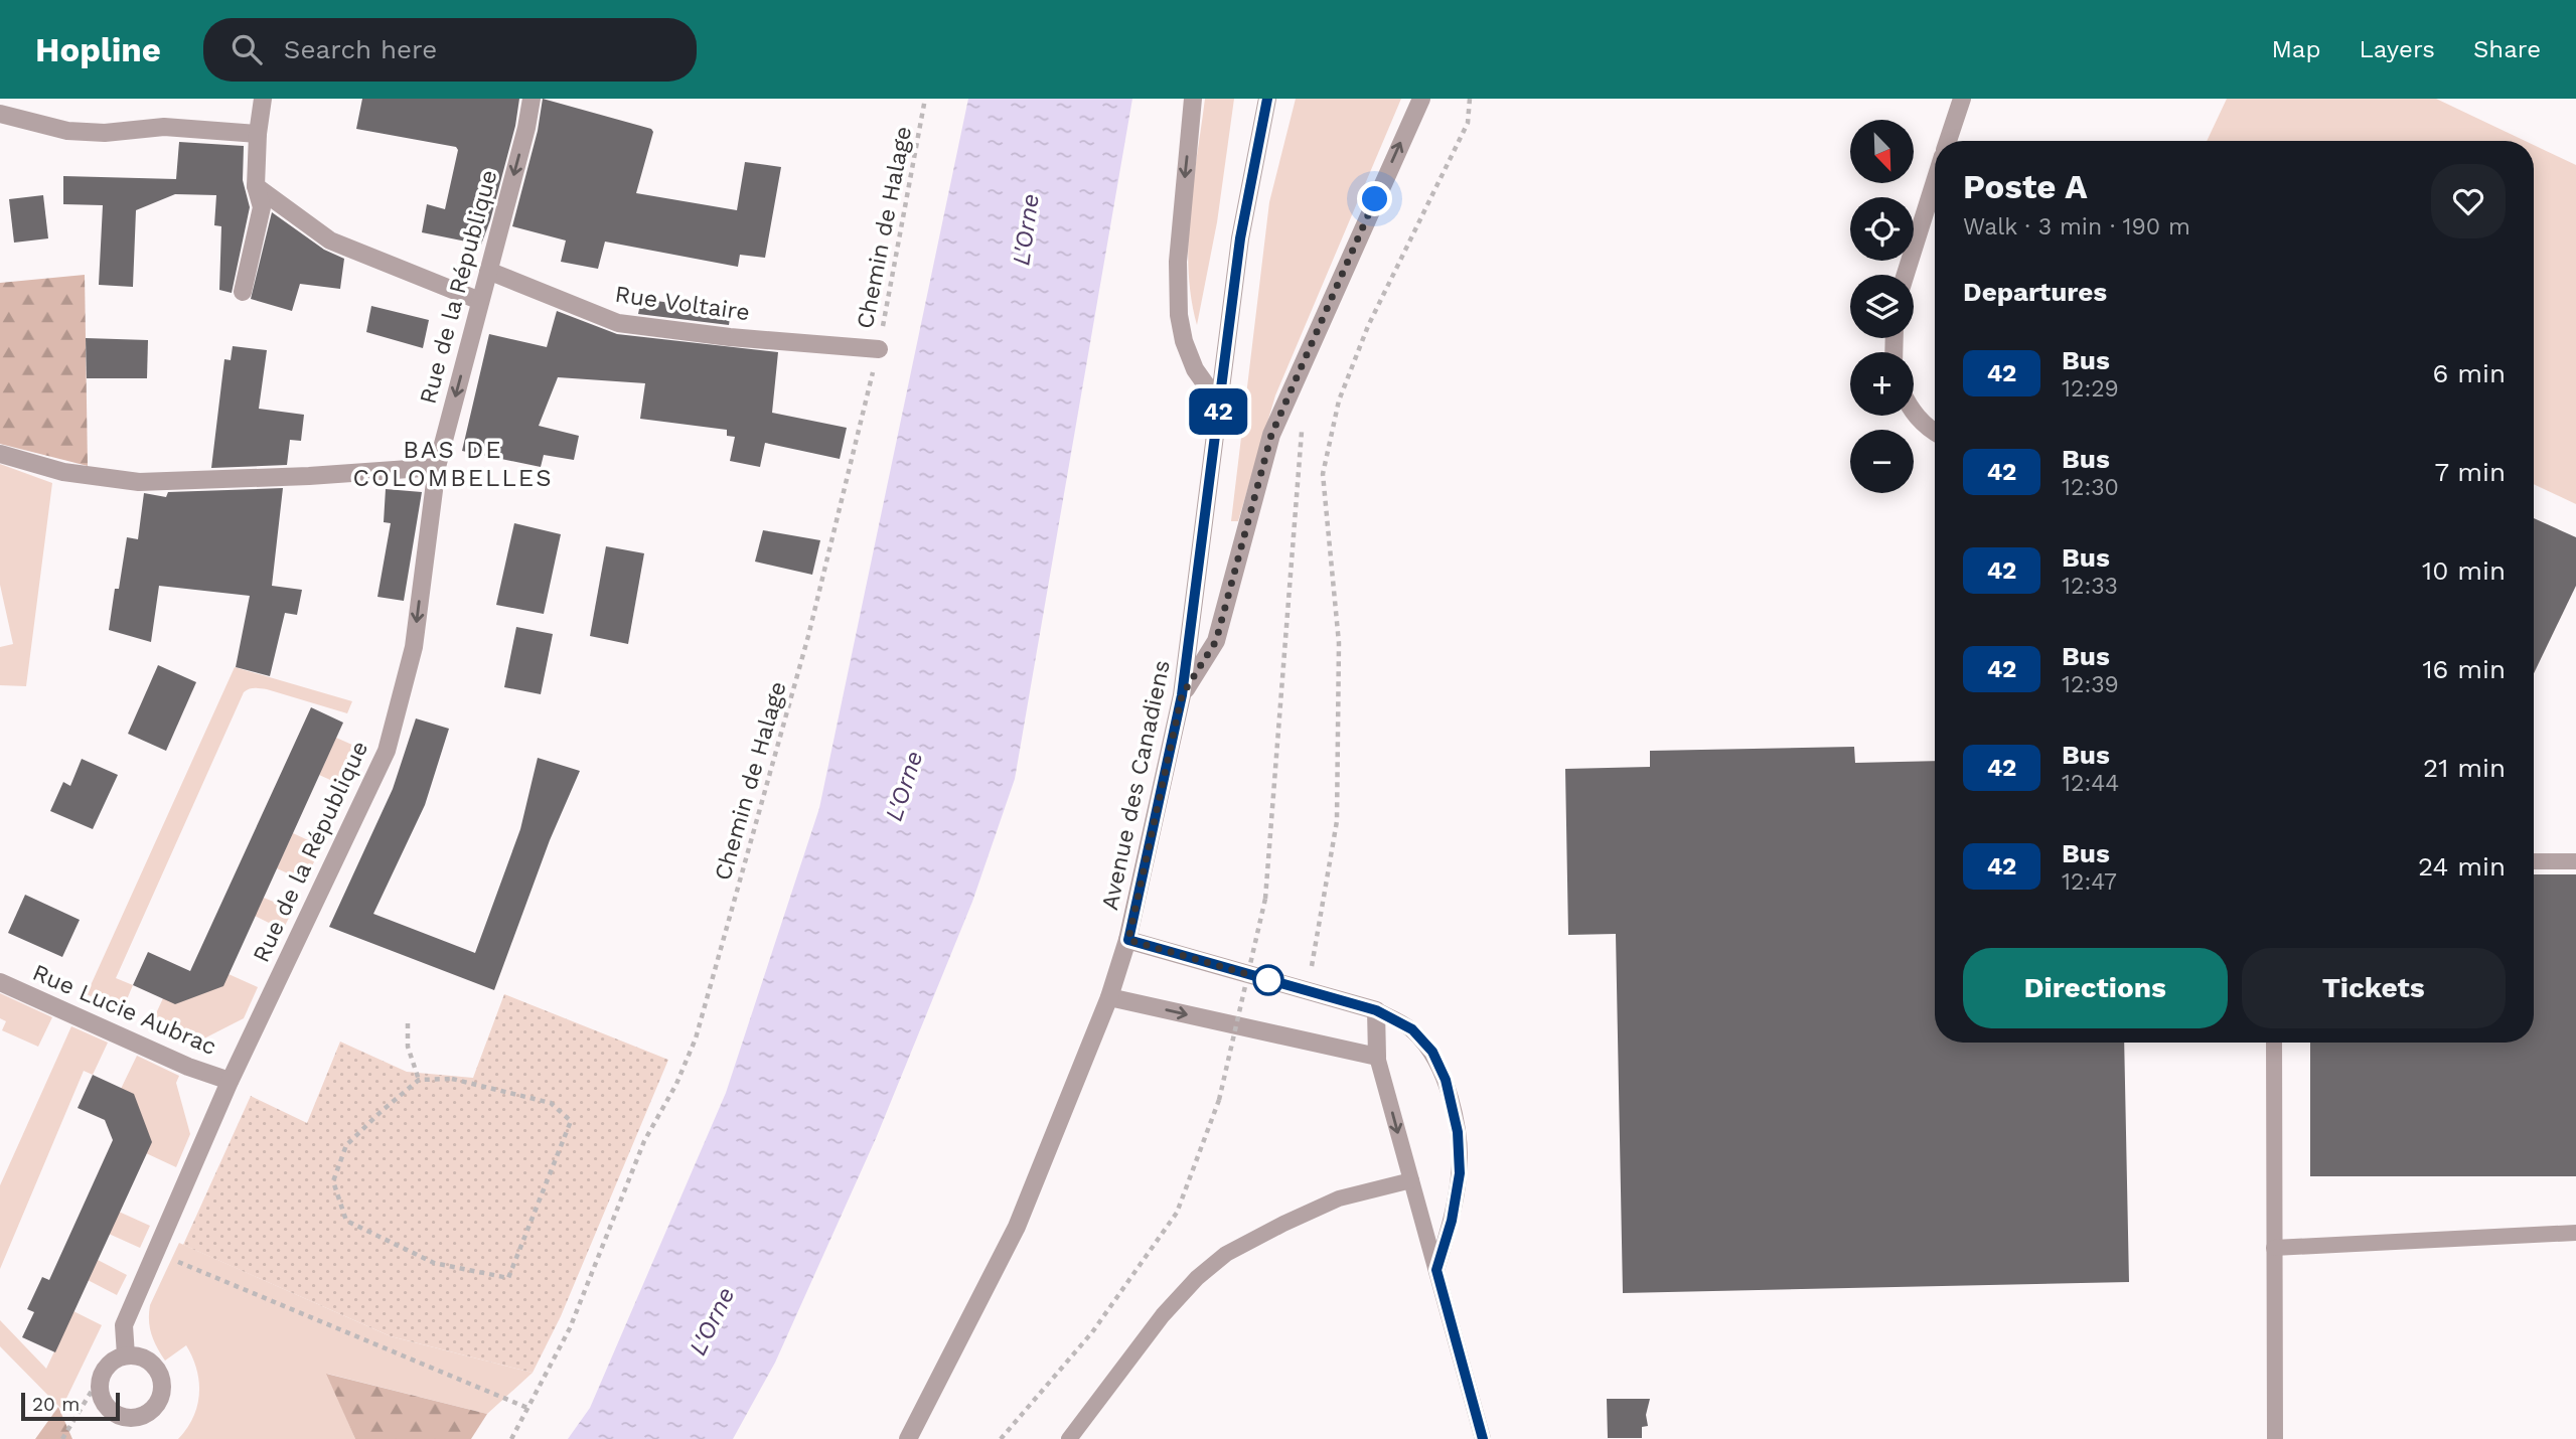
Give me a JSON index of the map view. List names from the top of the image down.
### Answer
{
  "streets": {
    "street": [
      "Rue de la République",
      "Rue Voltaire",
      "Avenue des Canadiens",
      "Rue Lucie Aubrac"
    ],
    "path": ["Chemin de Halage"]
  },
  "crossings": [
    ["Chemin de Halage", "Rue Voltaire"],
    ["Rue de la République", "Rue Voltaire"],
    ["Rue de la République", "Rue Lucie Aubrac"]
  ],
  "one_way": ["Rue de la République"],
  "districts": ["BAS DE COLOMBELLES"],
  "water": ["L'Orne"],
  "lines": ["bus line 42"],
  "scale_bar": "20 m",
  "north": "bottom right",
  "page": {
    "header": "Hopline",
    "search": "Search here",
    "nav": ["Map", "Layers", "Share"],
    "on_map": "42",
    "map_buttons": ["+", "−"],
    "heading": [
      ["Poste A", "Walk · 3 min · 190 m"],
      "Departures"
    ],
    "list": [
      {
        "mark": "42",
        "name": "Bus",
        "note": "12:29",
        "value": "6 min"
      },
      {
        "mark": "42",
        "name": "Bus",
        "note": "12:30",
        "value": "7 min"
      },
      {
        "mark": "42",
        "name": "Bus",
        "note": "12:33",
        "value": "10 min"
      },
      {
        "mark": "42",
        "name": "Bus",
        "note": "12:39",
        "value": "16 min"
      },
      {
        "mark": "42",
        "name": "Bus",
        "note": "12:44",
        "value": "21 min"
      },
      {
        "mark": "42",
        "name": "Bus",
        "note": "12:47",
        "value": "24 min"
      }
    ],
    "buttons": ["Directions", "Tickets"],
    "scale": "20 m"
  }
}
